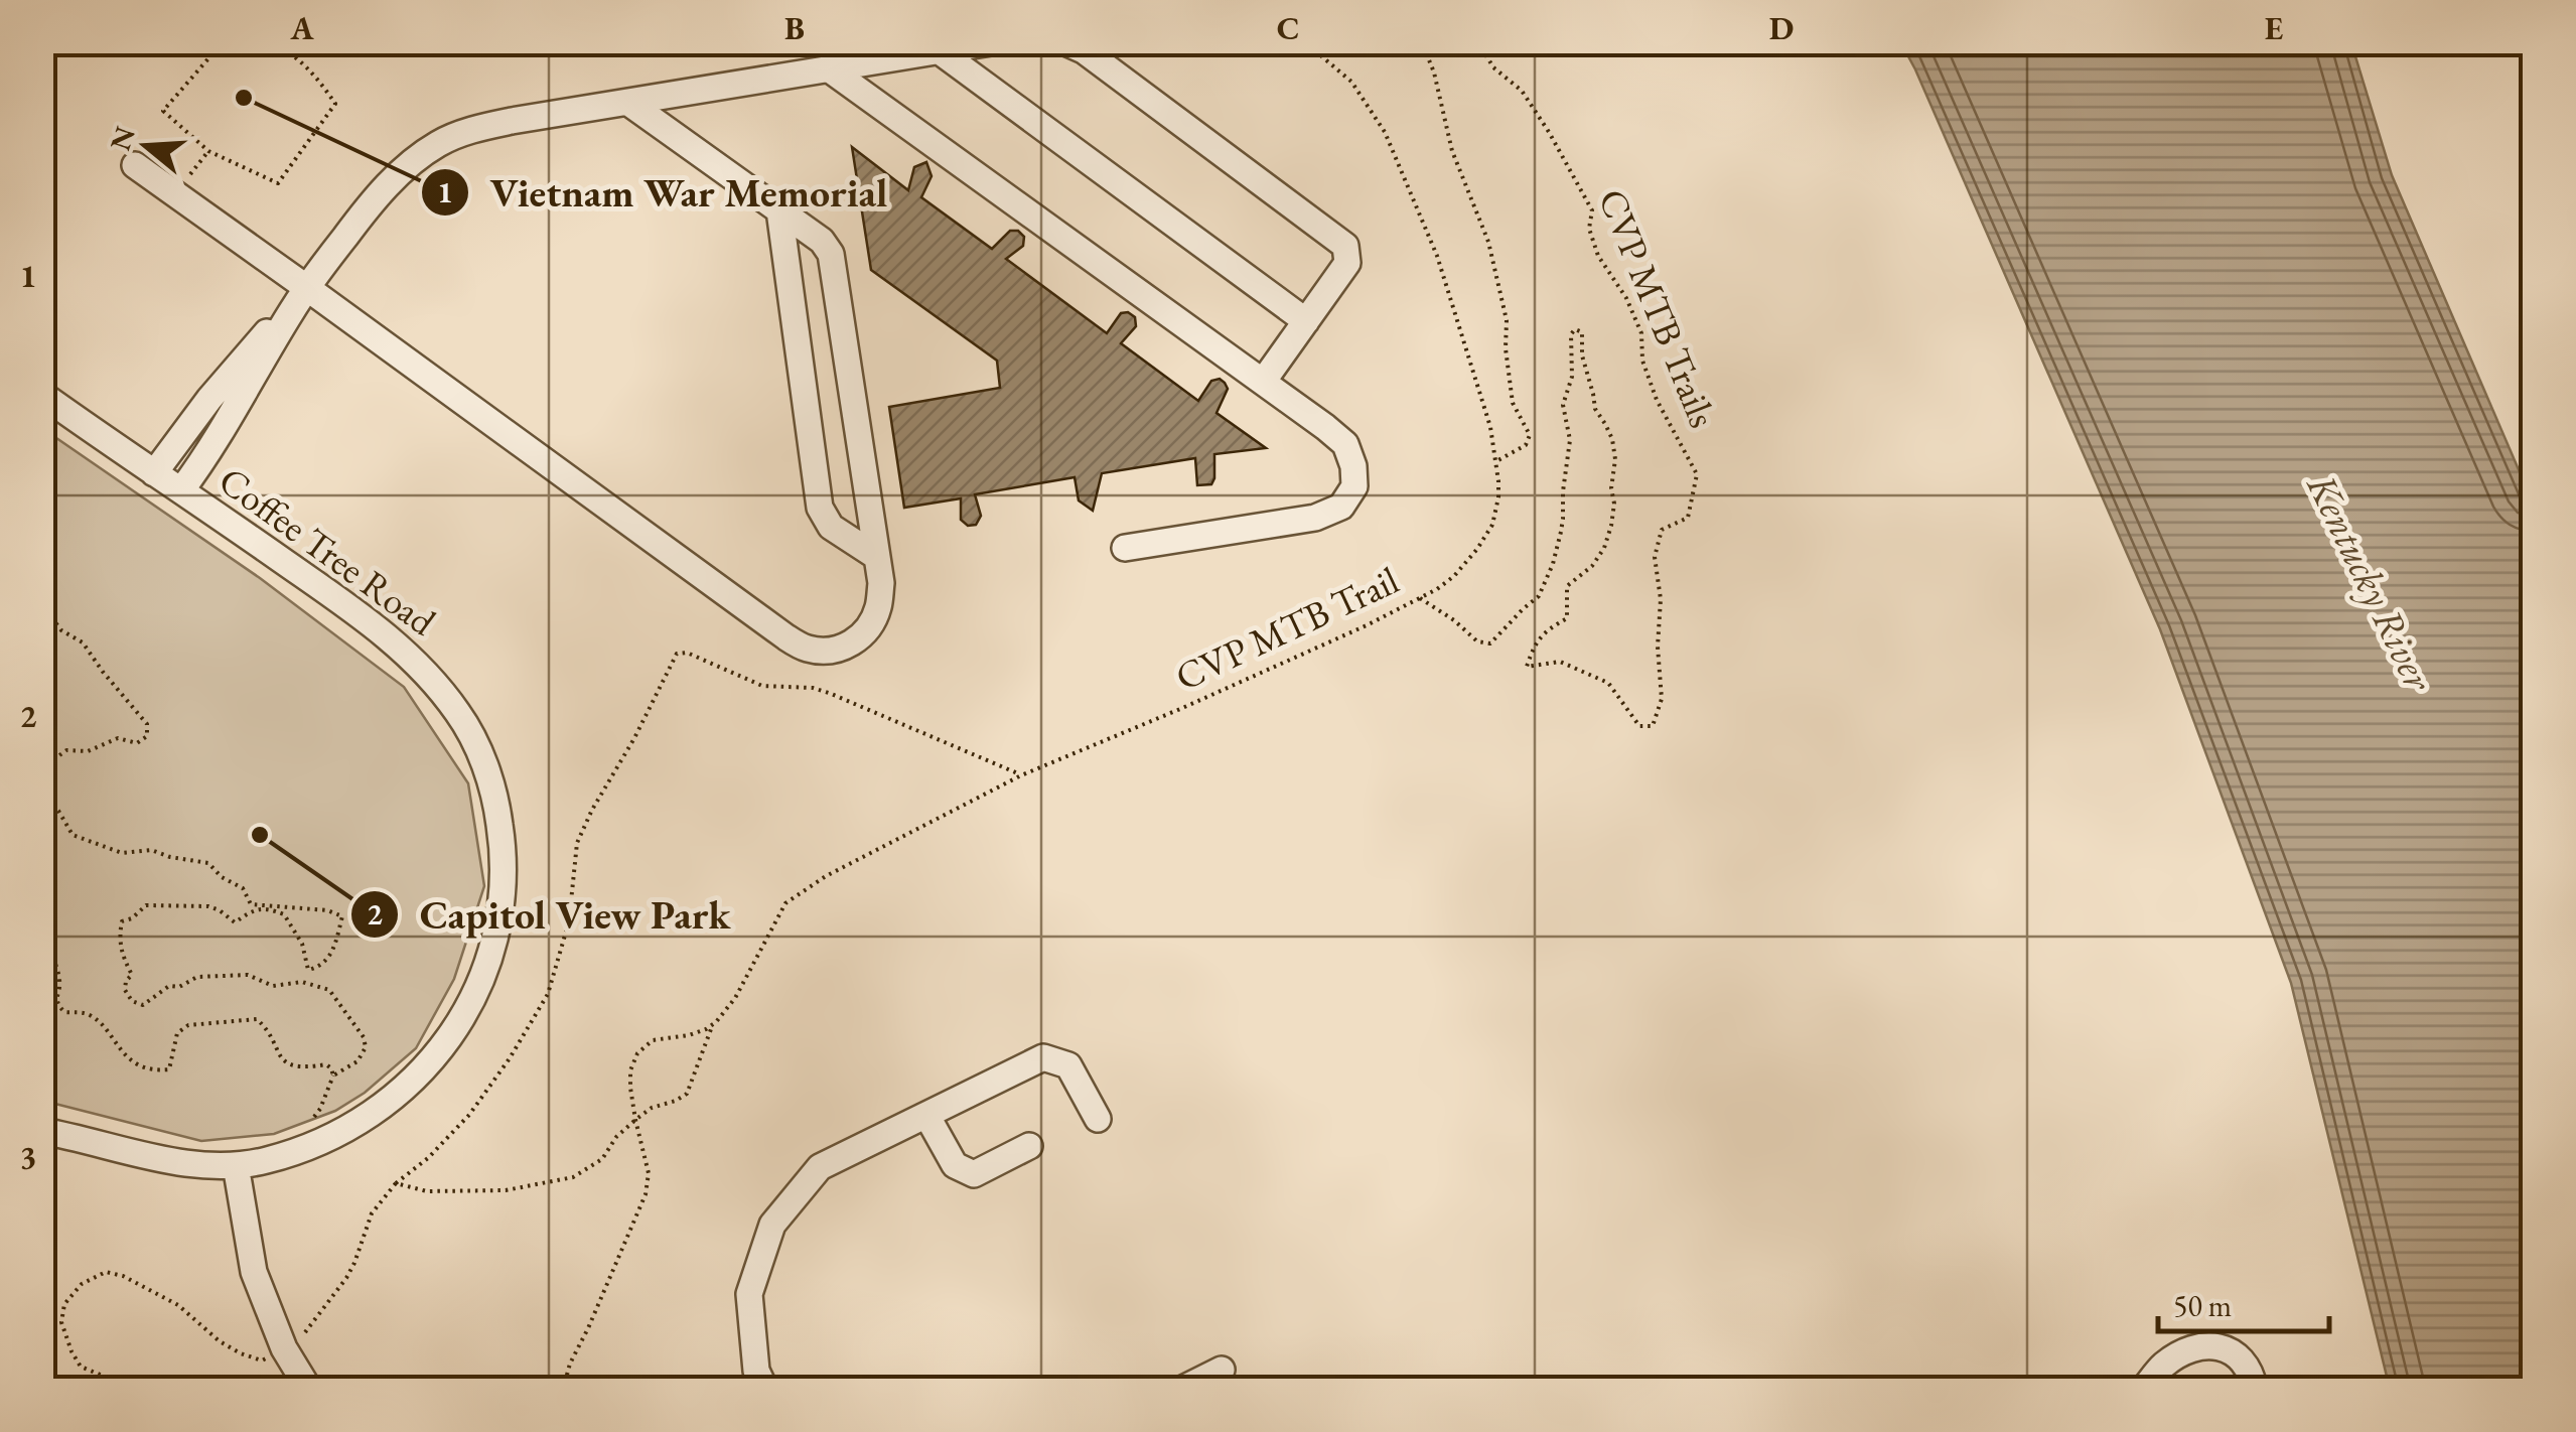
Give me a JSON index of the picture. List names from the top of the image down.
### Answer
{
  "streets": {
    "street": ["Coffee Tree Road"],
    "path": ["CVP MTB Trails", "CVP MTB Trail"]
  },
  "crossings": [
    ["CVP MTB Trails", "CVP MTB Trail"]
  ],
  "water": ["Kentucky River"],
  "places": ["Vietnam War Memorial", "Capitol View Park"],
  "scale_bar": "50 m",
  "north": "left",
  "grid": {
    "columns": [
      "A",
      "B",
      "C",
      "D",
      "E"
    ],
    "rows": ["1", "2", "3"]
  }
}
